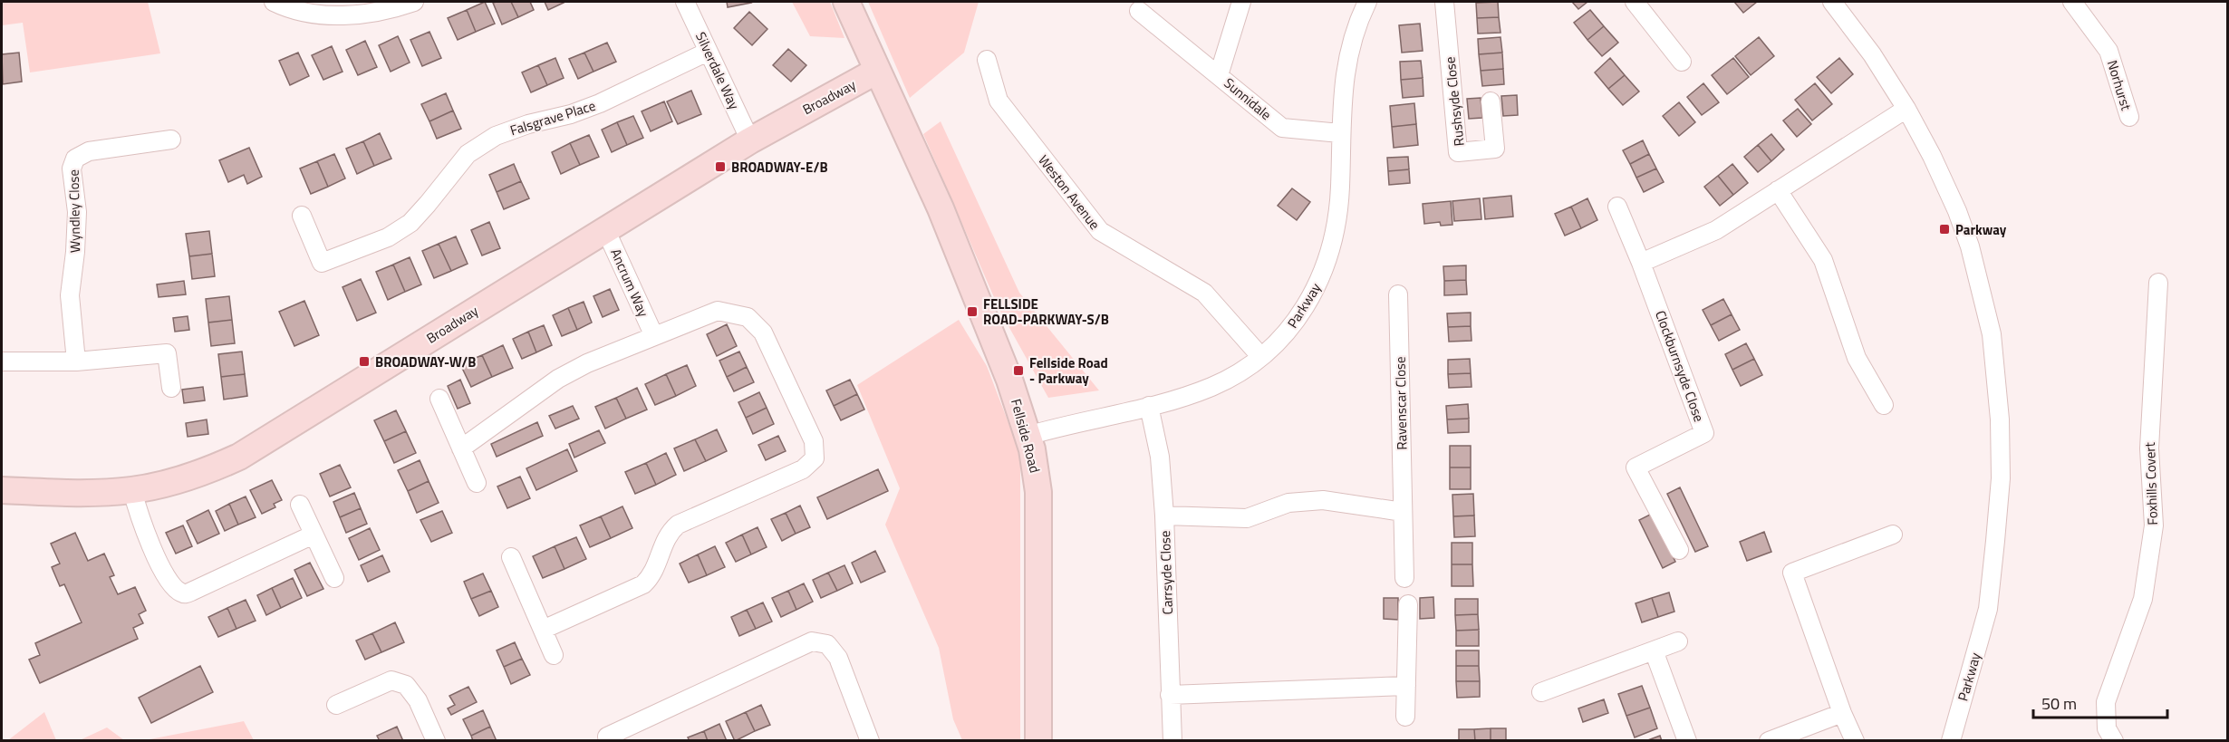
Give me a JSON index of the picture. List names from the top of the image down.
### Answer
{
  "streets": {
    "street": [
      "Silverdale Way",
      "Norhurst",
      "Broadway",
      "Sunnidale",
      "Rushsyde Close",
      "Falsgrave Place",
      "Weston Avenue",
      "Wyndley Close",
      "Ancrum Way",
      "Parkway",
      "Clockburnsyde Close",
      "Ravenscar Close",
      "Fellside Road",
      "Foxhills Covert",
      "Carrsyde Close"
    ]
  },
  "crossings": [
    ["Silverdale Way", "Broadway"],
    ["Silverdale Way", "Falsgrave Place"],
    ["Broadway", "Ancrum Way"],
    ["Broadway", "Fellside Road"],
    ["Sunnidale", "Parkway"],
    ["Weston Avenue", "Parkway"],
    ["Parkway", "Fellside Road"],
    ["Parkway", "Carrsyde Close"]
  ],
  "places": {
    "transit": [
      "BROADWAY-E/B",
      "Parkway",
      "FELLSIDE ROAD-PARKWAY-S/B",
      "BROADWAY-W/B",
      "Fellside Road - Parkway"
    ]
  },
  "scale_bar": "50 m"
}
